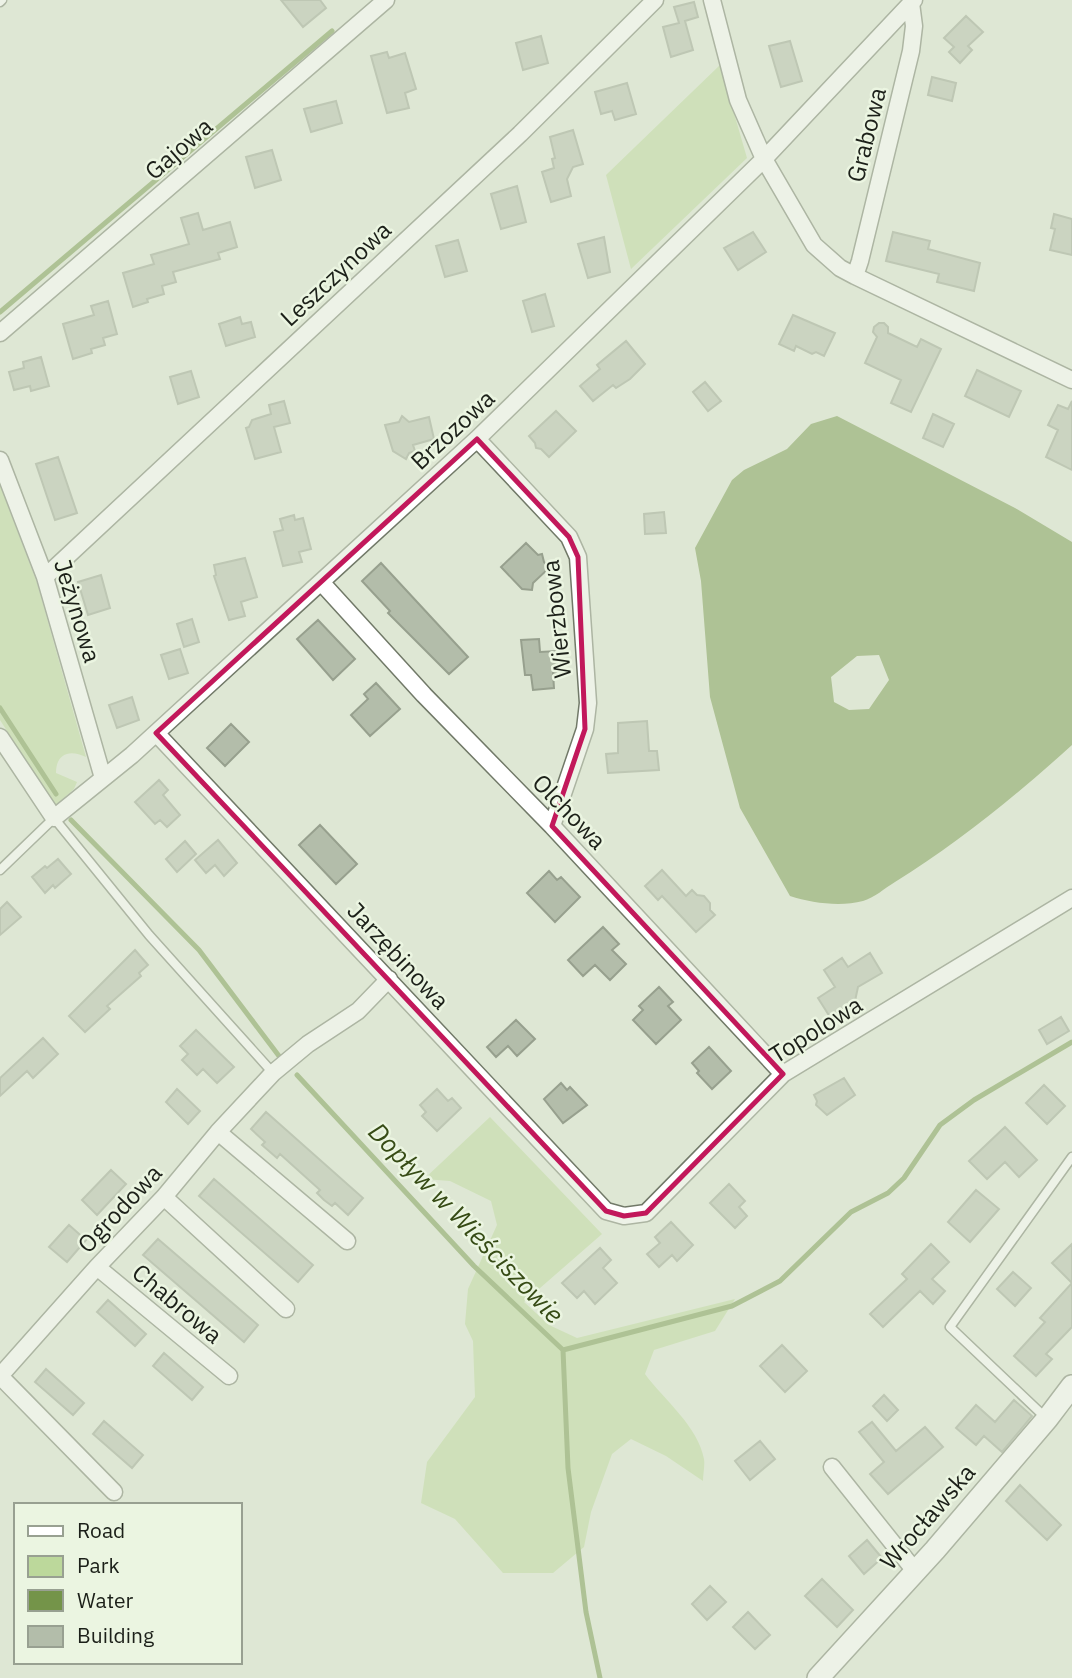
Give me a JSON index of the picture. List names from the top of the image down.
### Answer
{
  "streets": {
    "street": [
      "Grabowa",
      "Gajowa",
      "Leszczynowa",
      "Brzozowa",
      "Jeżynowa",
      "Wierzbowa",
      "Olchowa",
      "Jarzębinowa",
      "Topolowa",
      "Ogrodowa",
      "Chabrowa",
      "Wrocławska"
    ]
  },
  "crossings": [
    ["Grabowa", "Brzozowa"],
    ["Leszczynowa", "Jeżynowa"],
    ["Brzozowa", "Jeżynowa"],
    ["Brzozowa", "Wierzbowa"],
    ["Brzozowa", "Olchowa"],
    ["Brzozowa", "Jarzębinowa"],
    ["Wierzbowa", "Olchowa"],
    ["Olchowa", "Topolowa"],
    ["Jarzębinowa", "Topolowa"],
    ["Jarzębinowa", "Ogrodowa"],
    ["Ogrodowa", "Chabrowa"]
  ],
  "water": ["Dopływ w Wieściszowie"],
  "legend": [
    "Road",
    "Park",
    "Water",
    "Building"
  ]
}
